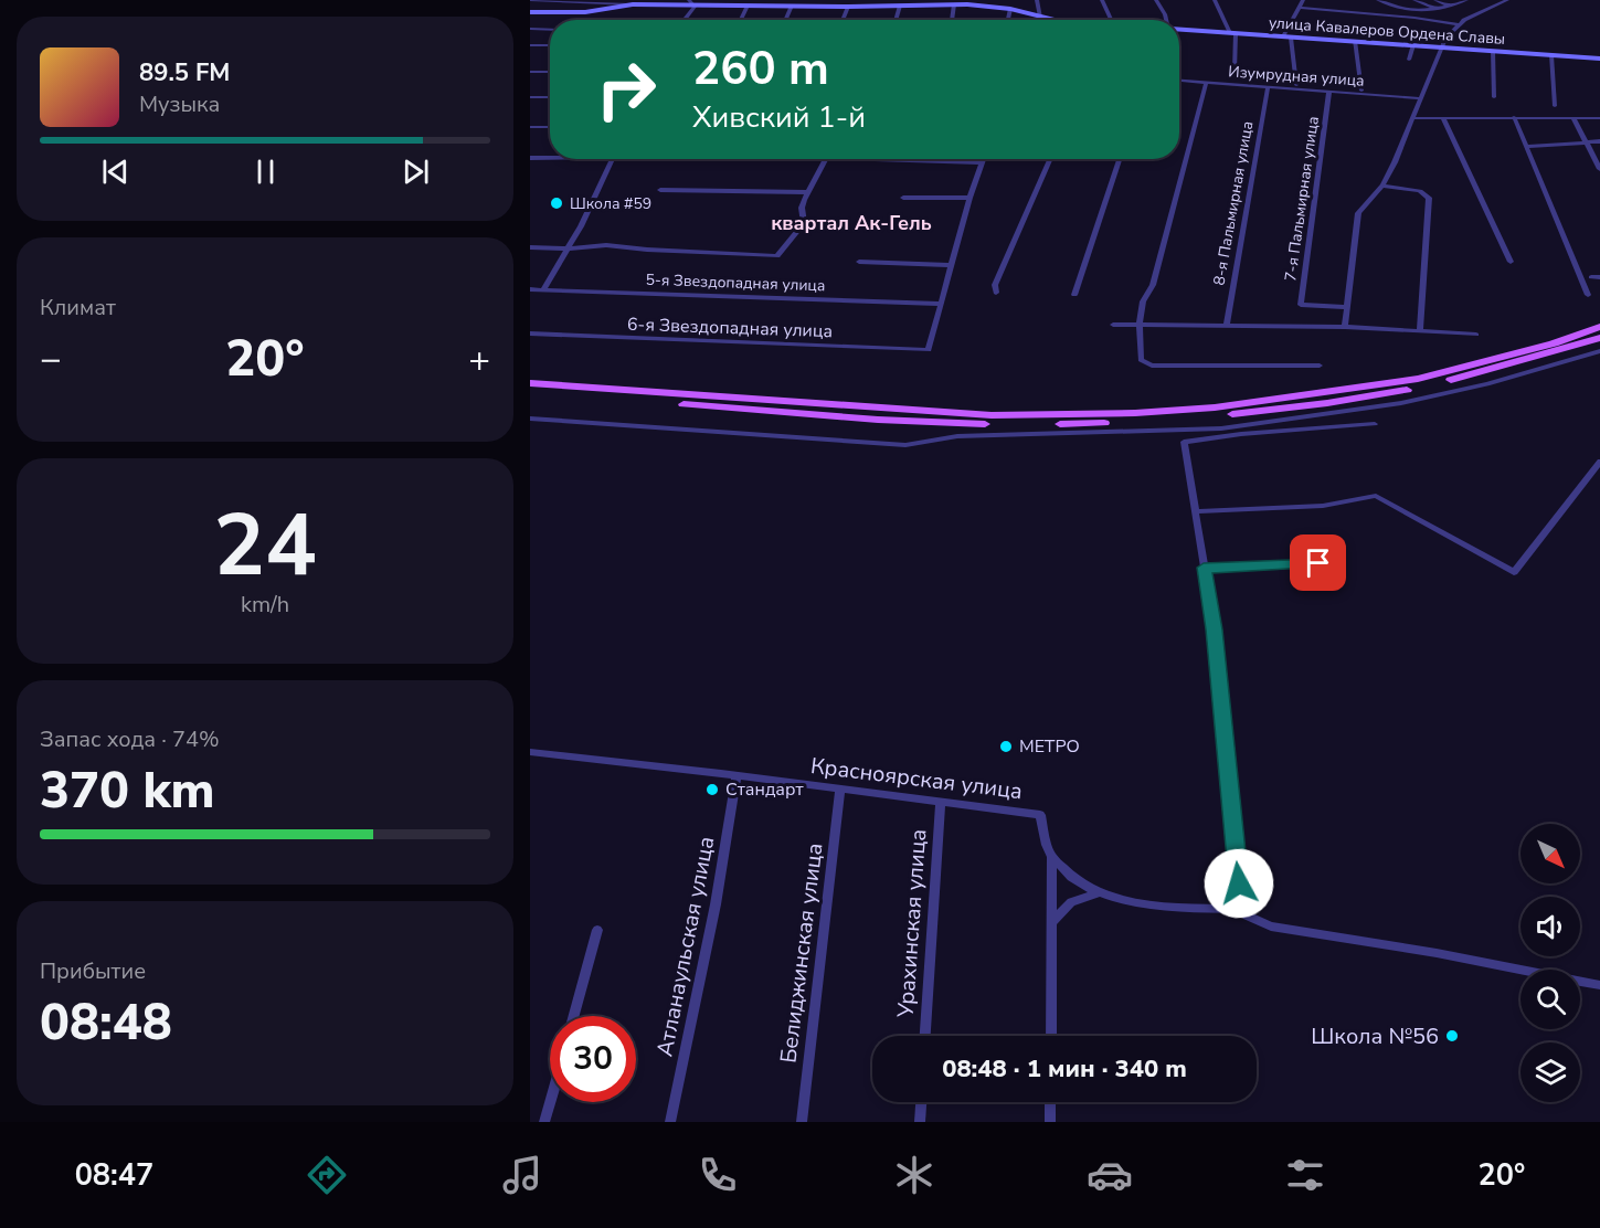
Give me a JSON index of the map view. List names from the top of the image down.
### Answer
{
  "streets": {
    "street": [
      "улица Кавалеров Ордена Славы",
      "Изумрудная улица",
      "7-я Пальмирная улица",
      "8-я Пальмирная улица",
      "5-я Звездопадная улица",
      "6-я Звездопадная улица",
      "Красноярская улица",
      "Урахинская улица",
      "Атланаульская улица",
      "Белиджинская улица"
    ]
  },
  "crossings": [
    ["Изумрудная улица", "7-я Пальмирная улица"],
    ["Изумрудная улица", "8-я Пальмирная улица"],
    ["5-я Звездопадная улица", "6-я Звездопадная улица"],
    ["Красноярская улица", "Урахинская улица"],
    ["Красноярская улица", "Атланаульская улица"],
    ["Красноярская улица", "Белиджинская улица"]
  ],
  "districts": ["квартал Ак-Гель"],
  "places": [
    "Школа #59",
    "МЕТРО",
    "Стандарт",
    "Школа №56"
  ],
  "north": "bottom right",
  "page": {
    "turn": ["260 m", "Хивский 1-й"],
    "song": ["89.5 FM", "Музыка"],
    "tile": [
      "Климат",
      ["24", "km/h"],
      ["Запас хода · 74%", "370 km"],
      ["Прибытие", "08:48"]
    ],
    "heat": ["−", "20°", "+"],
    "limit": "30",
    "trip": "08:48 · 1 мин · 340 m",
    "tabs": ["08:47", "20°"]
  }
}
